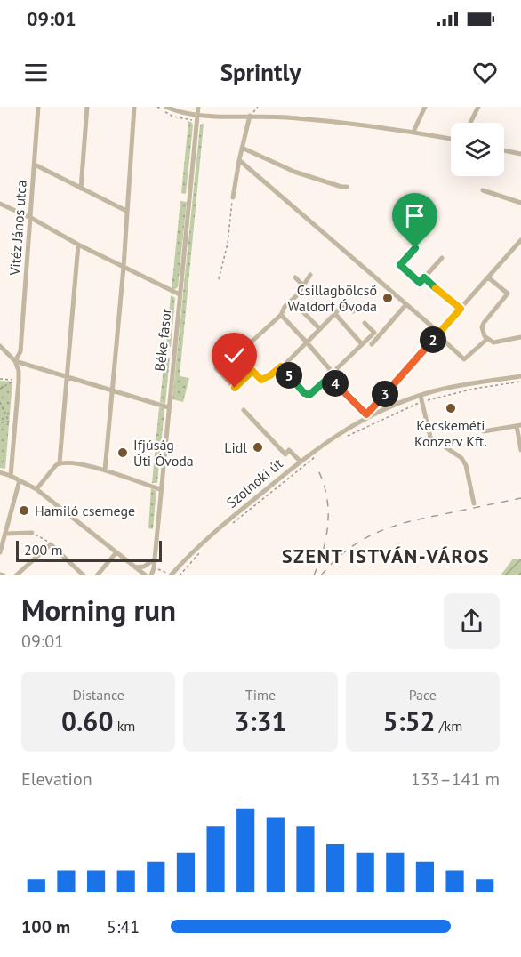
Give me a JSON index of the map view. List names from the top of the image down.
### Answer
{
  "streets": {
    "street": ["Vitéz János utca", "Béke fasor", "Szolnoki út"]
  },
  "districts": ["SZENT ISTVÁN-VÁROS"],
  "places": [
    "Csillagbölcső Waldorf Óvoda",
    "Kecskeméti Konzerv Kft.",
    "Lidl",
    "Ifjúság Úti Óvoda",
    "Hamiló csemege"
  ],
  "scale_bar": "200 m",
  "page": {
    "status": "09:01",
    "header": "Sprintly",
    "pins": [
      "2",
      "5",
      "4",
      "3"
    ],
    "scale": "200 m",
    "heading": ["Morning run", "09:01"],
    "stats": [
      ["Distance", "0.60 km"],
      ["Time", "3:31"],
      ["Pace", "5:52 /km"]
    ],
    "chart": ["Elevation", "133–141 m"],
    "list": [
      {
        "name": "100 m",
        "note": "5:41"
      }
    ]
  }
}
